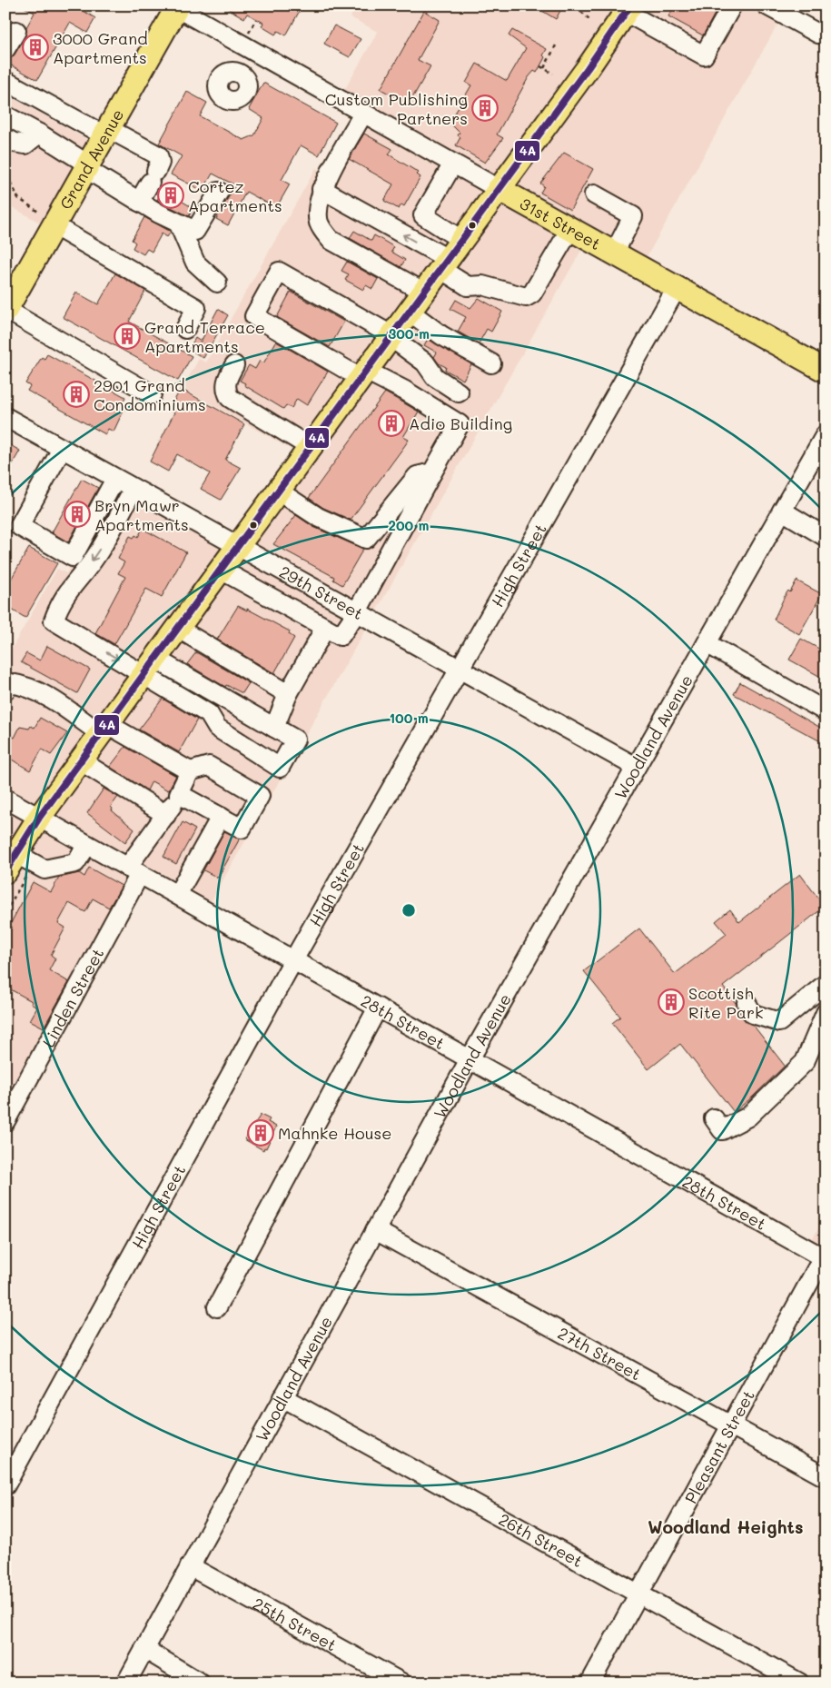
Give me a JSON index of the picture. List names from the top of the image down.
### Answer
{
  "streets": {
    "main road": ["Grand Avenue", "31st Street"],
    "street": [
      "High Street",
      "29th Street",
      "Woodland Avenue",
      "Linden Street",
      "28th Street",
      "27th Street",
      "Pleasant Street",
      "26th Street",
      "25th Street"
    ]
  },
  "crossings": [
    ["Grand Avenue", "31st Street"],
    ["31st Street", "High Street"],
    ["High Street", "29th Street"],
    ["High Street", "28th Street"],
    ["29th Street", "Woodland Avenue"],
    ["Woodland Avenue", "28th Street"],
    ["Woodland Avenue", "27th Street"],
    ["Woodland Avenue", "26th Street"],
    ["Woodland Avenue", "25th Street"],
    ["Linden Street", "28th Street"],
    ["28th Street", "Pleasant Street"],
    ["27th Street", "Pleasant Street"],
    ["Pleasant Street", "26th Street"]
  ],
  "districts": ["Woodland Heights"],
  "places": {
    "building": [
      "3000 Grand Apartments",
      "Custom Publishing Partners",
      "Cortez Apartments",
      "Grand Terrace Apartments",
      "2901 Grand Condominiums",
      "Adio Building",
      "Bryn Mawr Apartments",
      "Scottish Rite Park",
      "Mahnke House"
    ]
  },
  "lines": ["transit line 4A"],
  "rings": ["300 m", "200 m", "100 m"]
}
